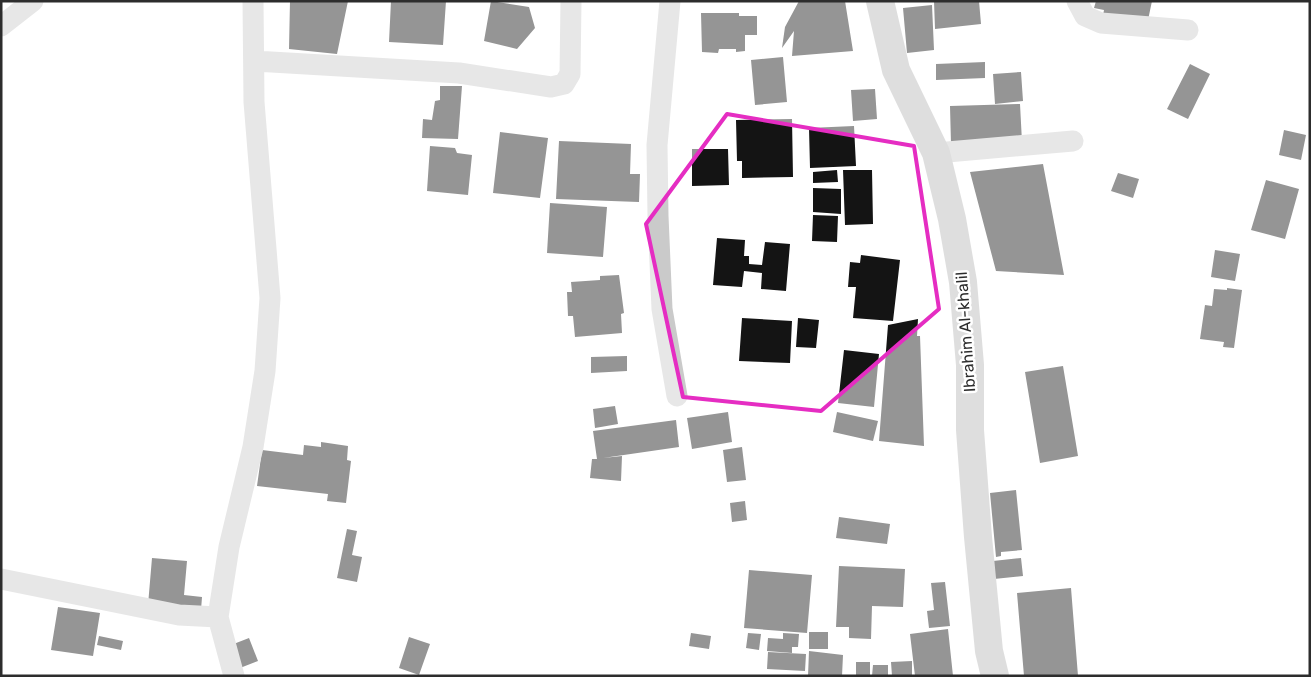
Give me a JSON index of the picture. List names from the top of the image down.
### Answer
{
  "streets": {
    "street": ["Ibrahim Al-khalil"]
  }
}
